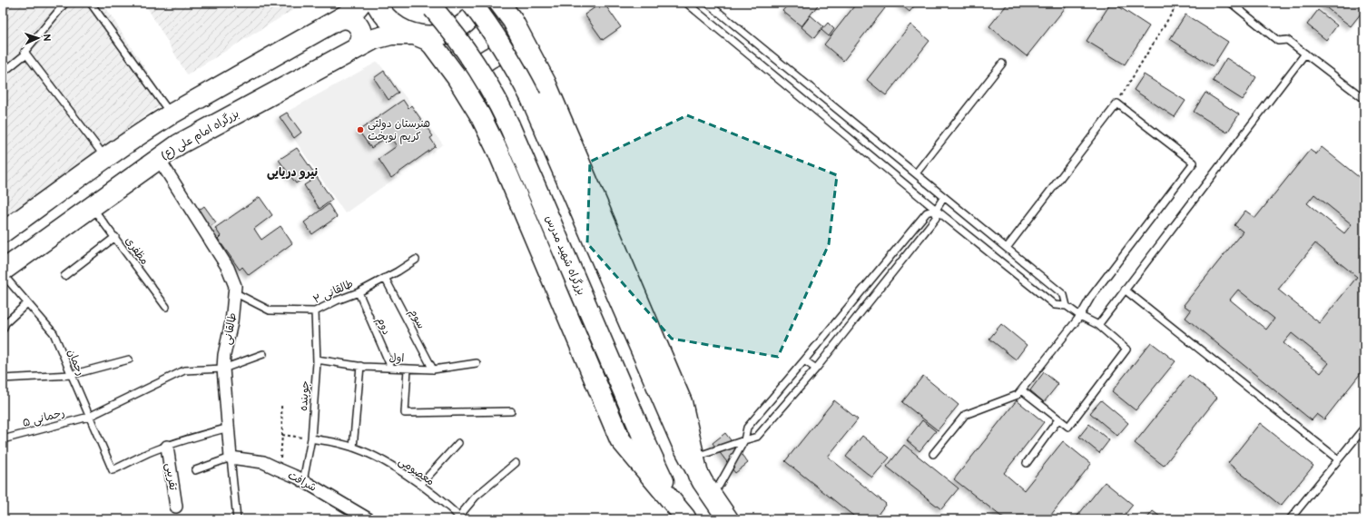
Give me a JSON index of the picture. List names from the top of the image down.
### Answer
{
  "streets": {
    "highway": ["بزرگراه امام علی (ع)", "بزرگراه شهید مدرس"],
    "street": ["طالقانی", "تقریبی", "شرافت"],
    "lane": [
      "مظفری",
      "طالقانی ۲",
      "سوم",
      "دوم",
      "اول",
      "رحمان",
      "جوینده",
      "رحمانی ۵",
      "معصومی"
    ]
  },
  "crossings": [
    ["بزرگراه امام علی (ع)", "مظفری"],
    ["بزرگراه امام علی (ع)", "بزرگراه شهید مدرس"],
    ["بزرگراه امام علی (ع)", "طالقانی"],
    ["طالقانی ۲", "سوم"],
    ["طالقانی ۲", "دوم"],
    ["طالقانی ۲", "طالقانی"],
    ["طالقانی ۲", "جوینده"],
    ["سوم", "اول"],
    ["دوم", "اول"],
    ["طالقانی", "رحمانی ۵"],
    ["طالقانی", "شرافت"],
    ["اول", "جوینده"],
    ["رحمان", "رحمانی ۵"],
    ["رحمان", "تقریبی"],
    ["جوینده", "معصومی"],
    ["جوینده", "شرافت"]
  ],
  "districts": ["نیرو دریایی"],
  "places": ["هنرستان دولتی کریم نوبخت"],
  "north": "right"
}
